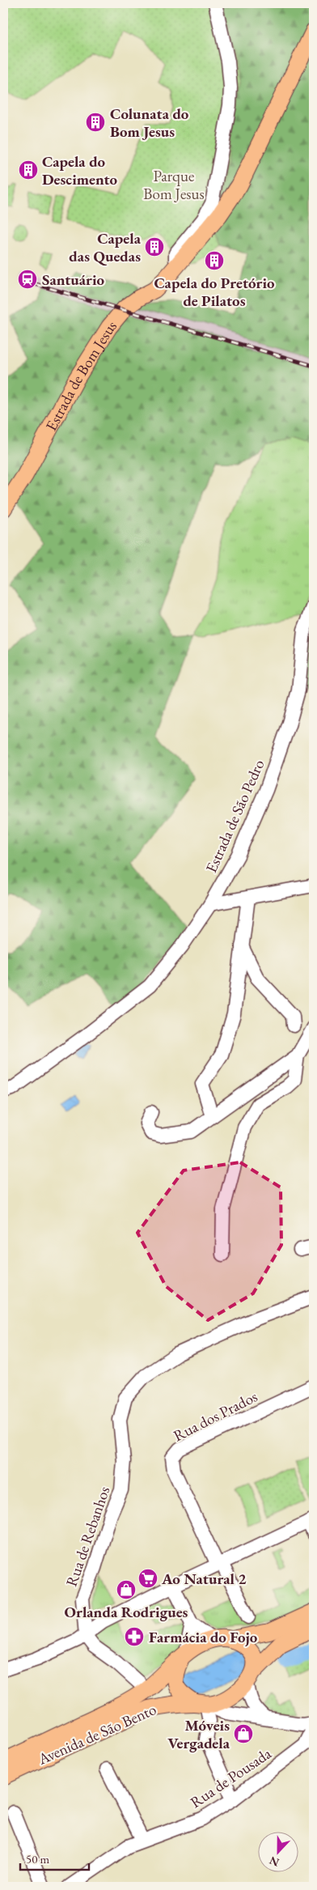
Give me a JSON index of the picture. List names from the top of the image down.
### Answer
{
  "streets": {
    "main road": ["Estrada de Bom Jesus", "Avenida de São Bento"],
    "street": [
      "Estrada de São Pedro",
      "Rua dos Prados",
      "Rua de Rebanhos",
      "Rua de Pousada"
    ]
  },
  "parks": ["Parque Bom Jesus"],
  "places": {
    "building": [
      "Colunata do Bom Jesus",
      "Capela do Descimento",
      "Capela das Quedas",
      "Capela do Pretório de Pilatos"
    ],
    "station": ["Santuário"],
    "supermarket": ["Ao Natural 2"],
    "shop": ["Orlanda Rodrigues", "Móveis Vergadela"],
    "pharmacy": ["Farmácia do Fojo"]
  },
  "scale_bar": "50 m",
  "north": "bottom"
}
